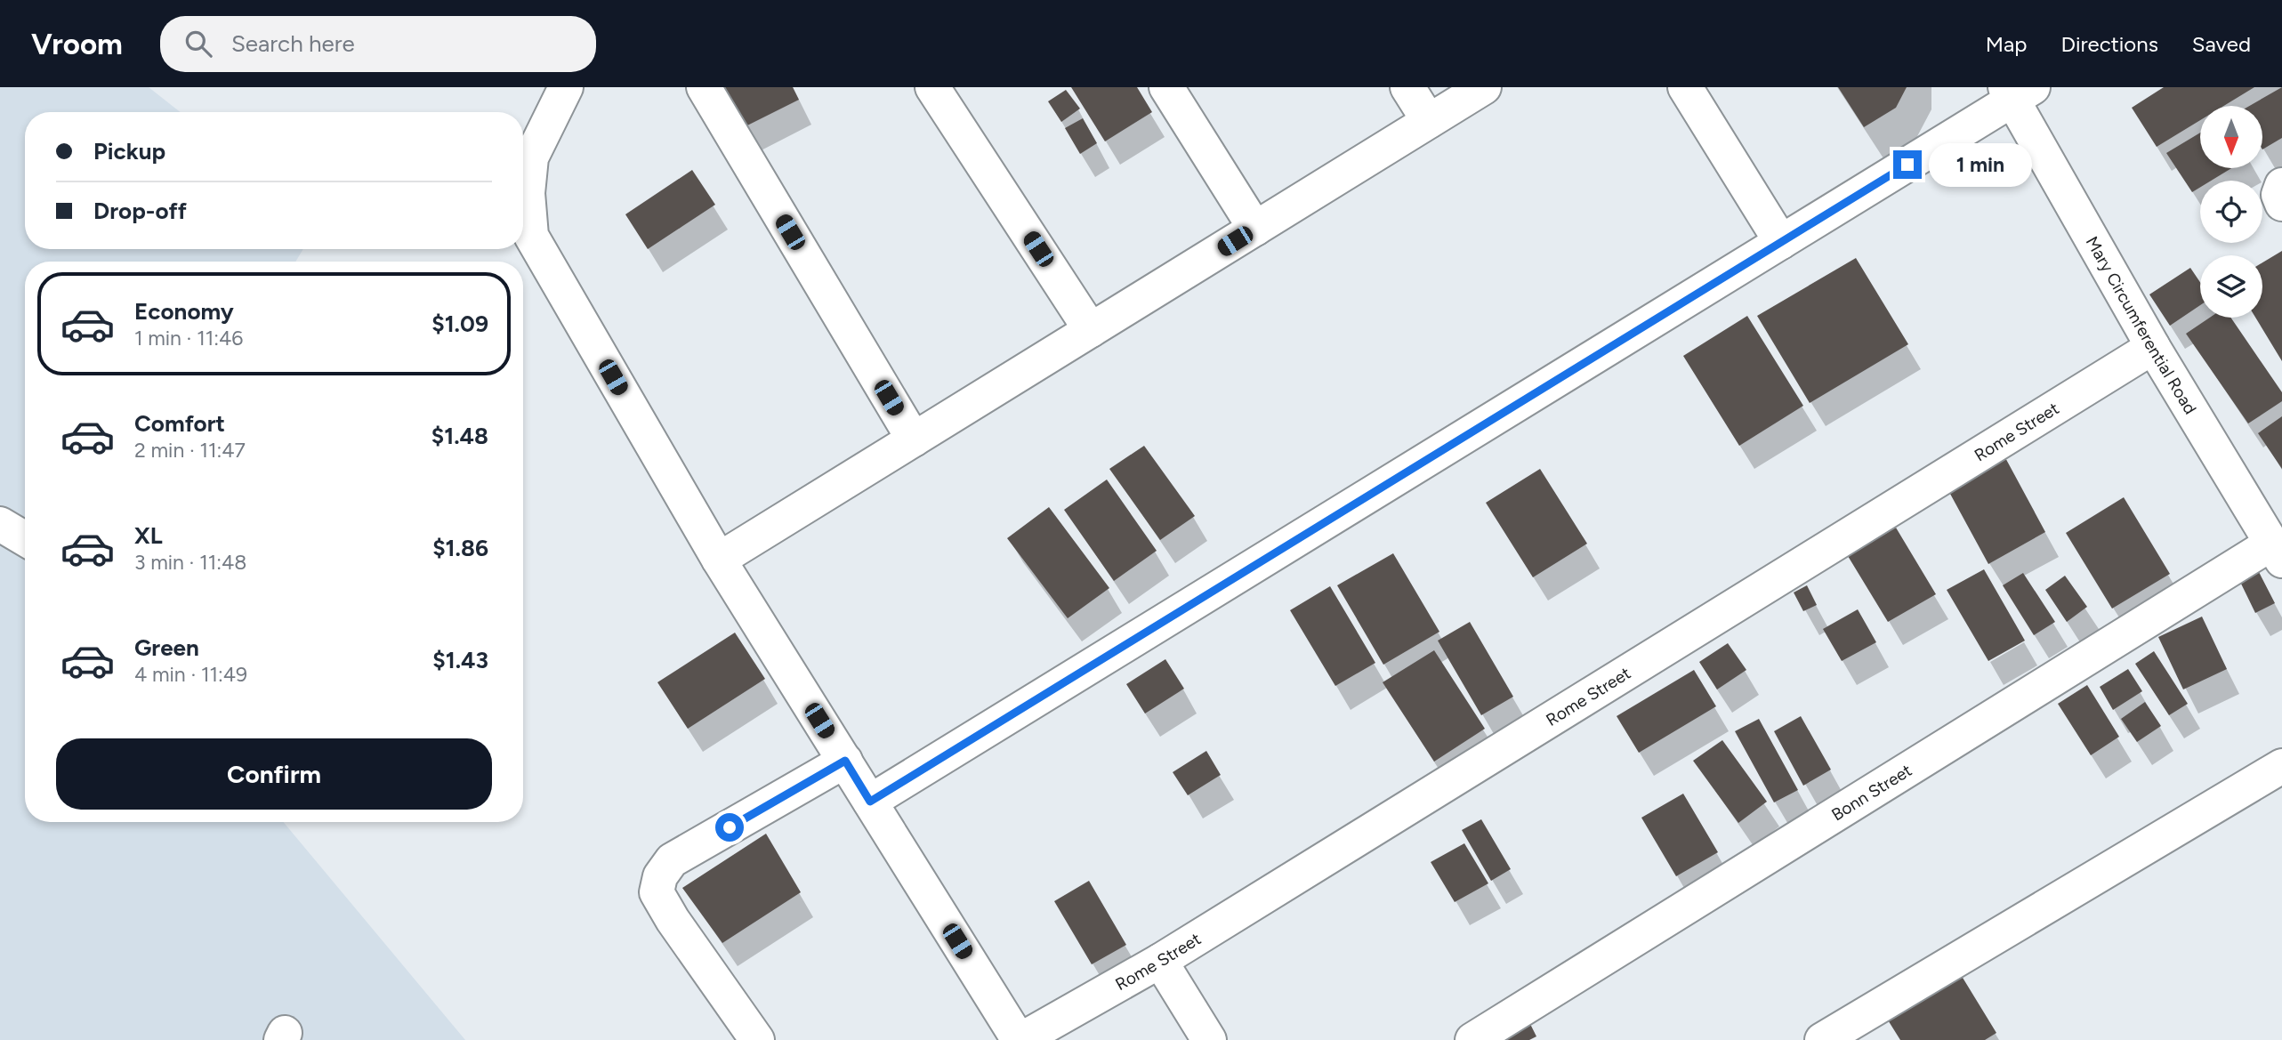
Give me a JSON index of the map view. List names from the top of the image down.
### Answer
{
  "streets": {
    "street": ["Mary Circumferential Road", "Rome Street", "Bonn Street"]
  },
  "crossings": [
    ["Mary Circumferential Road", "Rome Street"],
    ["Mary Circumferential Road", "Bonn Street"]
  ],
  "north": "bottom",
  "page": {
    "header": "Vroom",
    "search": "Search here",
    "nav": ["Map", "Directions", "Saved"],
    "banner": ["Pickup", "Drop-off"],
    "bubble": "1 min",
    "list": [
      {
        "name": "Economy",
        "note": "1 min · 11:46",
        "value": "$1.09"
      },
      {
        "name": "Comfort",
        "note": "2 min · 11:47",
        "value": "$1.48"
      },
      {
        "name": "XL",
        "note": "3 min · 11:48",
        "value": "$1.86"
      },
      {
        "name": "Green",
        "note": "4 min · 11:49",
        "value": "$1.43"
      }
    ],
    "buttons": "Confirm"
  }
}
